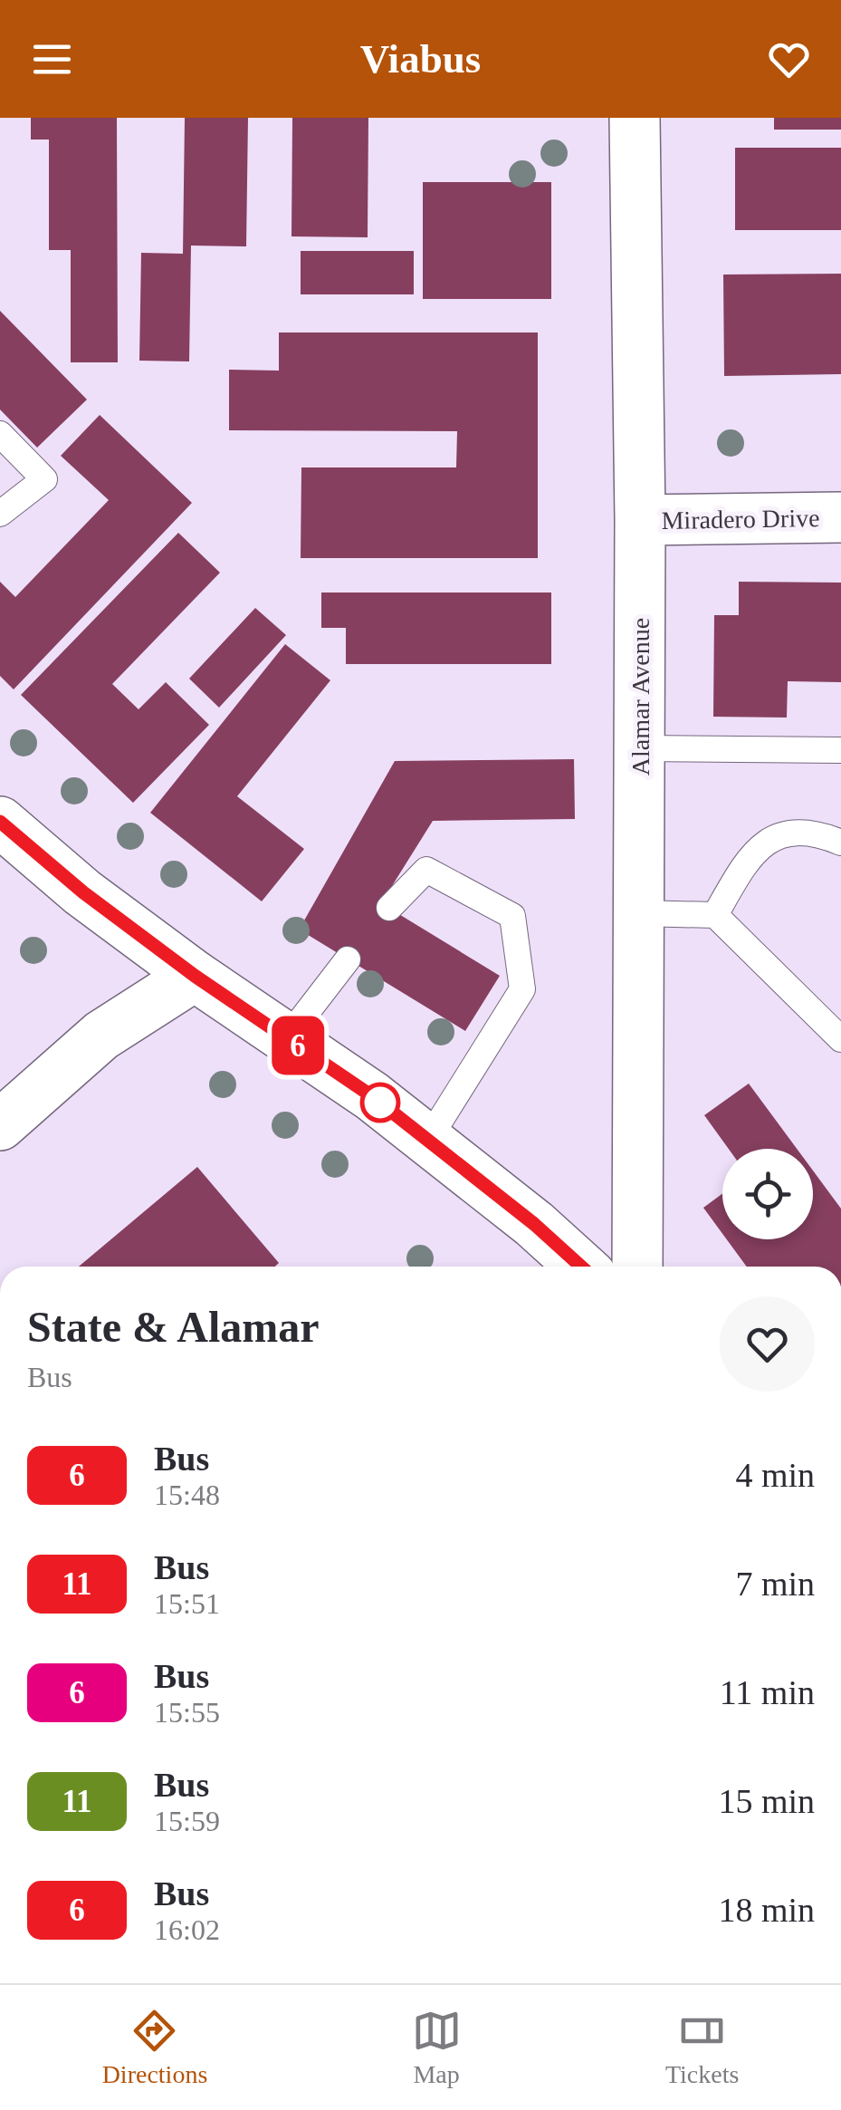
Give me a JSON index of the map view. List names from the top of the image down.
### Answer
{
  "streets": {
    "street": ["Miradero Drive", "Alamar Avenue"]
  },
  "crossings": [
    ["Miradero Drive", "Alamar Avenue"]
  ],
  "lines": ["bus line 6"],
  "page": {
    "header": "Viabus",
    "on_map": "6",
    "heading": ["State & Alamar", "Bus"],
    "list": [
      {
        "mark": "6",
        "name": "Bus",
        "note": "15:48",
        "value": "4 min"
      },
      {
        "mark": "11",
        "name": "Bus",
        "note": "15:51",
        "value": "7 min"
      },
      {
        "mark": "6",
        "name": "Bus",
        "note": "15:55",
        "value": "11 min"
      },
      {
        "mark": "11",
        "name": "Bus",
        "note": "15:59",
        "value": "15 min"
      },
      {
        "mark": "6",
        "name": "Bus",
        "note": "16:02",
        "value": "18 min"
      }
    ],
    "tabs": ["Directions", "Map", "Tickets"]
  }
}
